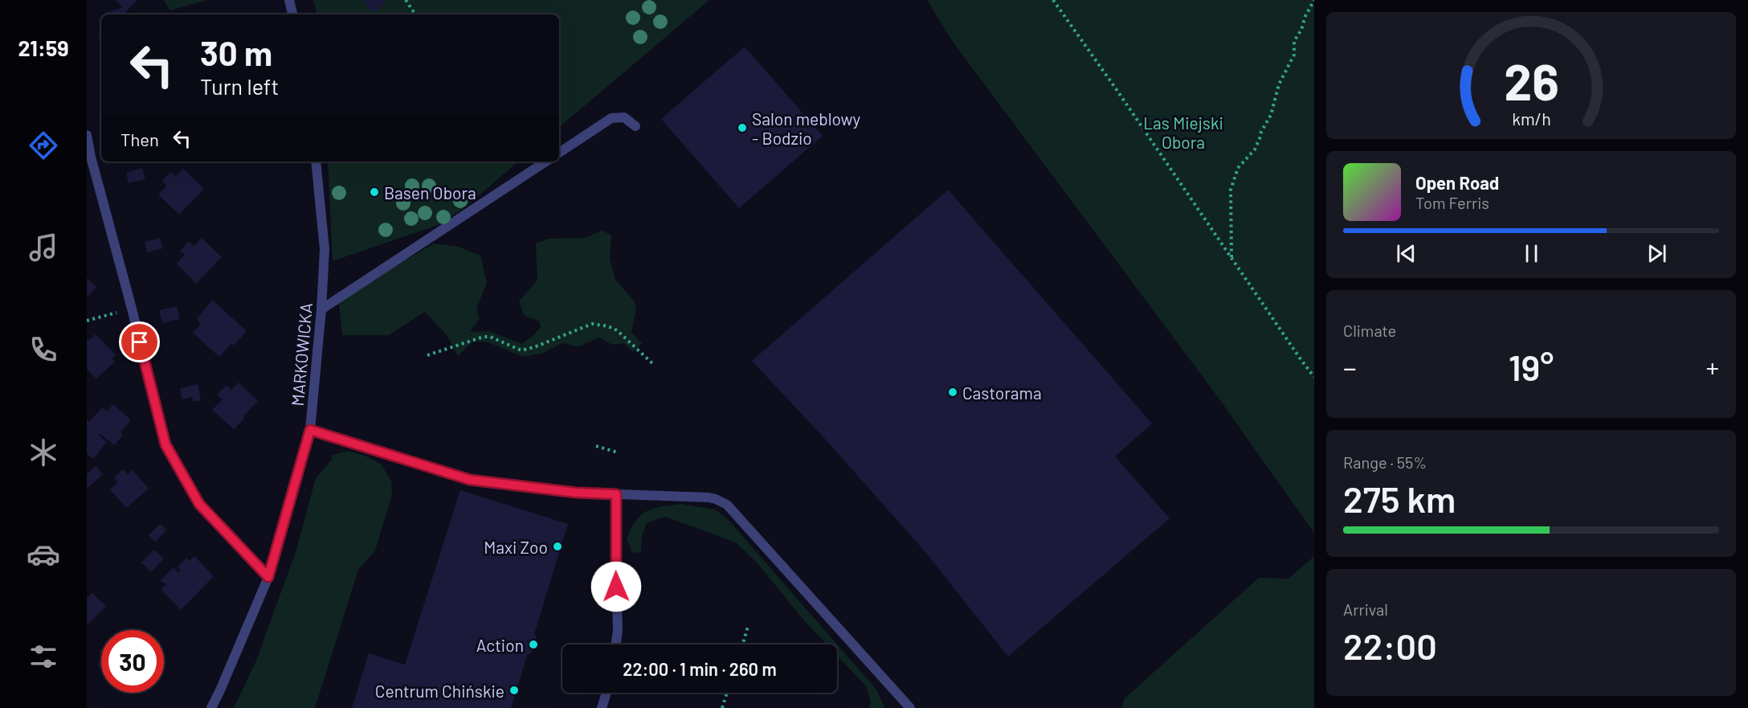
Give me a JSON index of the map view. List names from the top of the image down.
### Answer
{
  "streets": {
    "street": ["MARKOWICKA"]
  },
  "parks": ["Las Miejski Obora"],
  "places": [
    "Salon meblowy - Bodzio",
    "Basen Obora",
    "Castorama",
    "Maxi Zoo",
    "Action",
    "Centrum Chińskie"
  ],
  "page": {
    "tabs": "21:59",
    "turn": ["30 m", "Turn left"],
    "then": "Then",
    "song": ["Open Road", "Tom Ferris"],
    "tile": [
      "Climate",
      ["Range · 55%", "275 km"],
      ["Arrival", "22:00"]
    ],
    "heat": ["−", "19°", "+"],
    "limit": "30",
    "trip": "22:00 · 1 min · 260 m",
    "gauge": ["26", "km/h"]
  }
}
